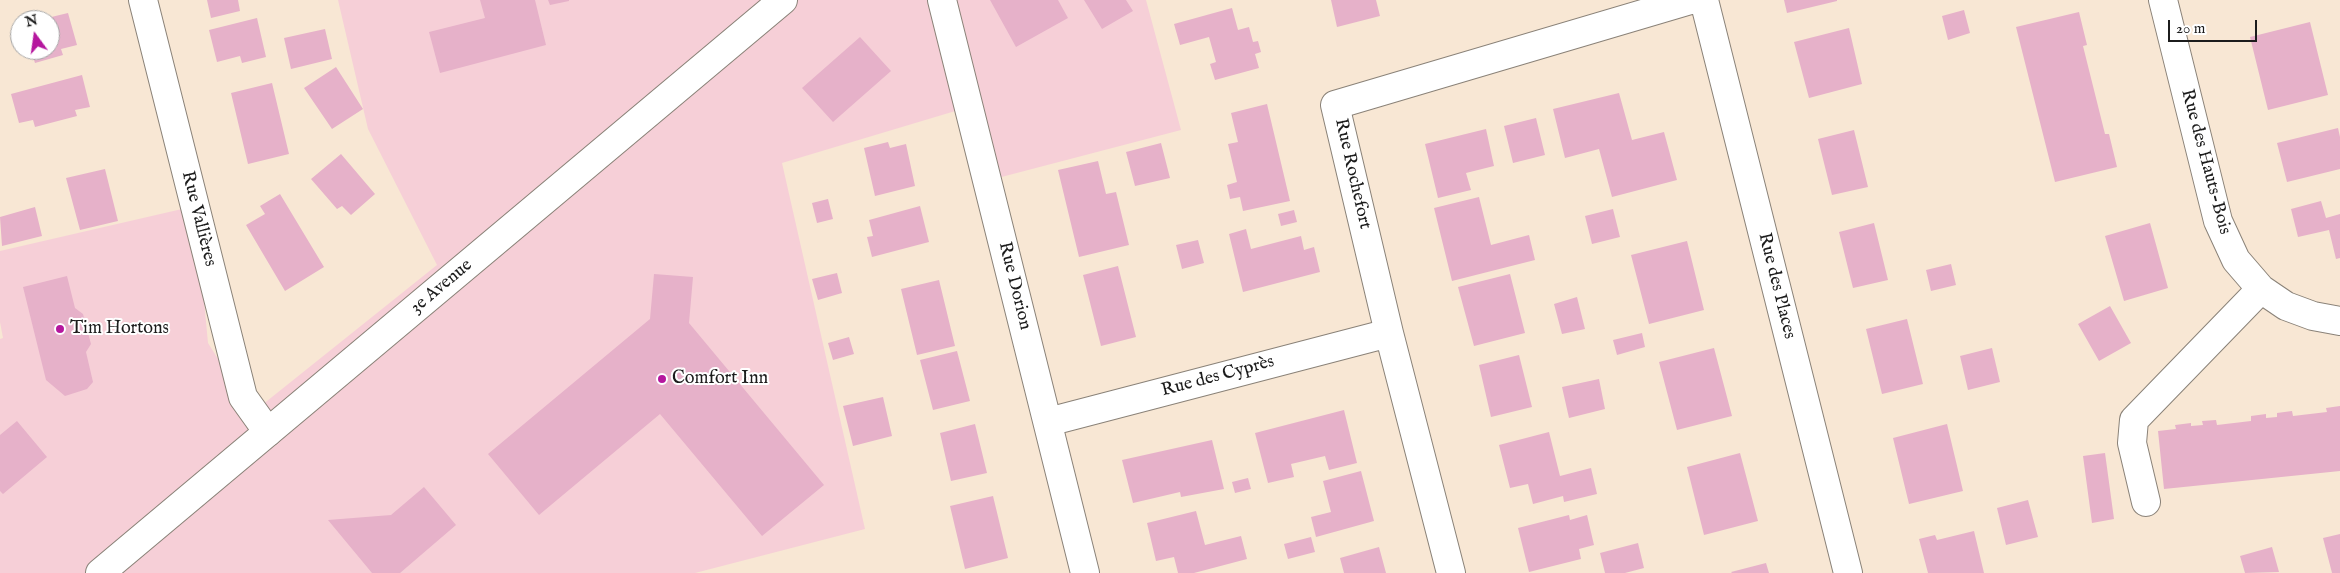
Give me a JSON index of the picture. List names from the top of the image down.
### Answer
{
  "streets": {
    "street": [
      "Rue des Hauts-Bois",
      "Rue Rochefort",
      "Rue Vallières",
      "Rue Dorion",
      "Rue des Places",
      "3e Avenue",
      "Rue des Cyprès"
    ]
  },
  "crossings": [
    ["Rue Rochefort", "Rue des Cyprès"],
    ["Rue Vallières", "3e Avenue"],
    ["Rue Dorion", "Rue des Cyprès"]
  ],
  "places": ["Tim Hortons", "Comfort Inn"],
  "scale_bar": "20 m",
  "north": "top"
}
